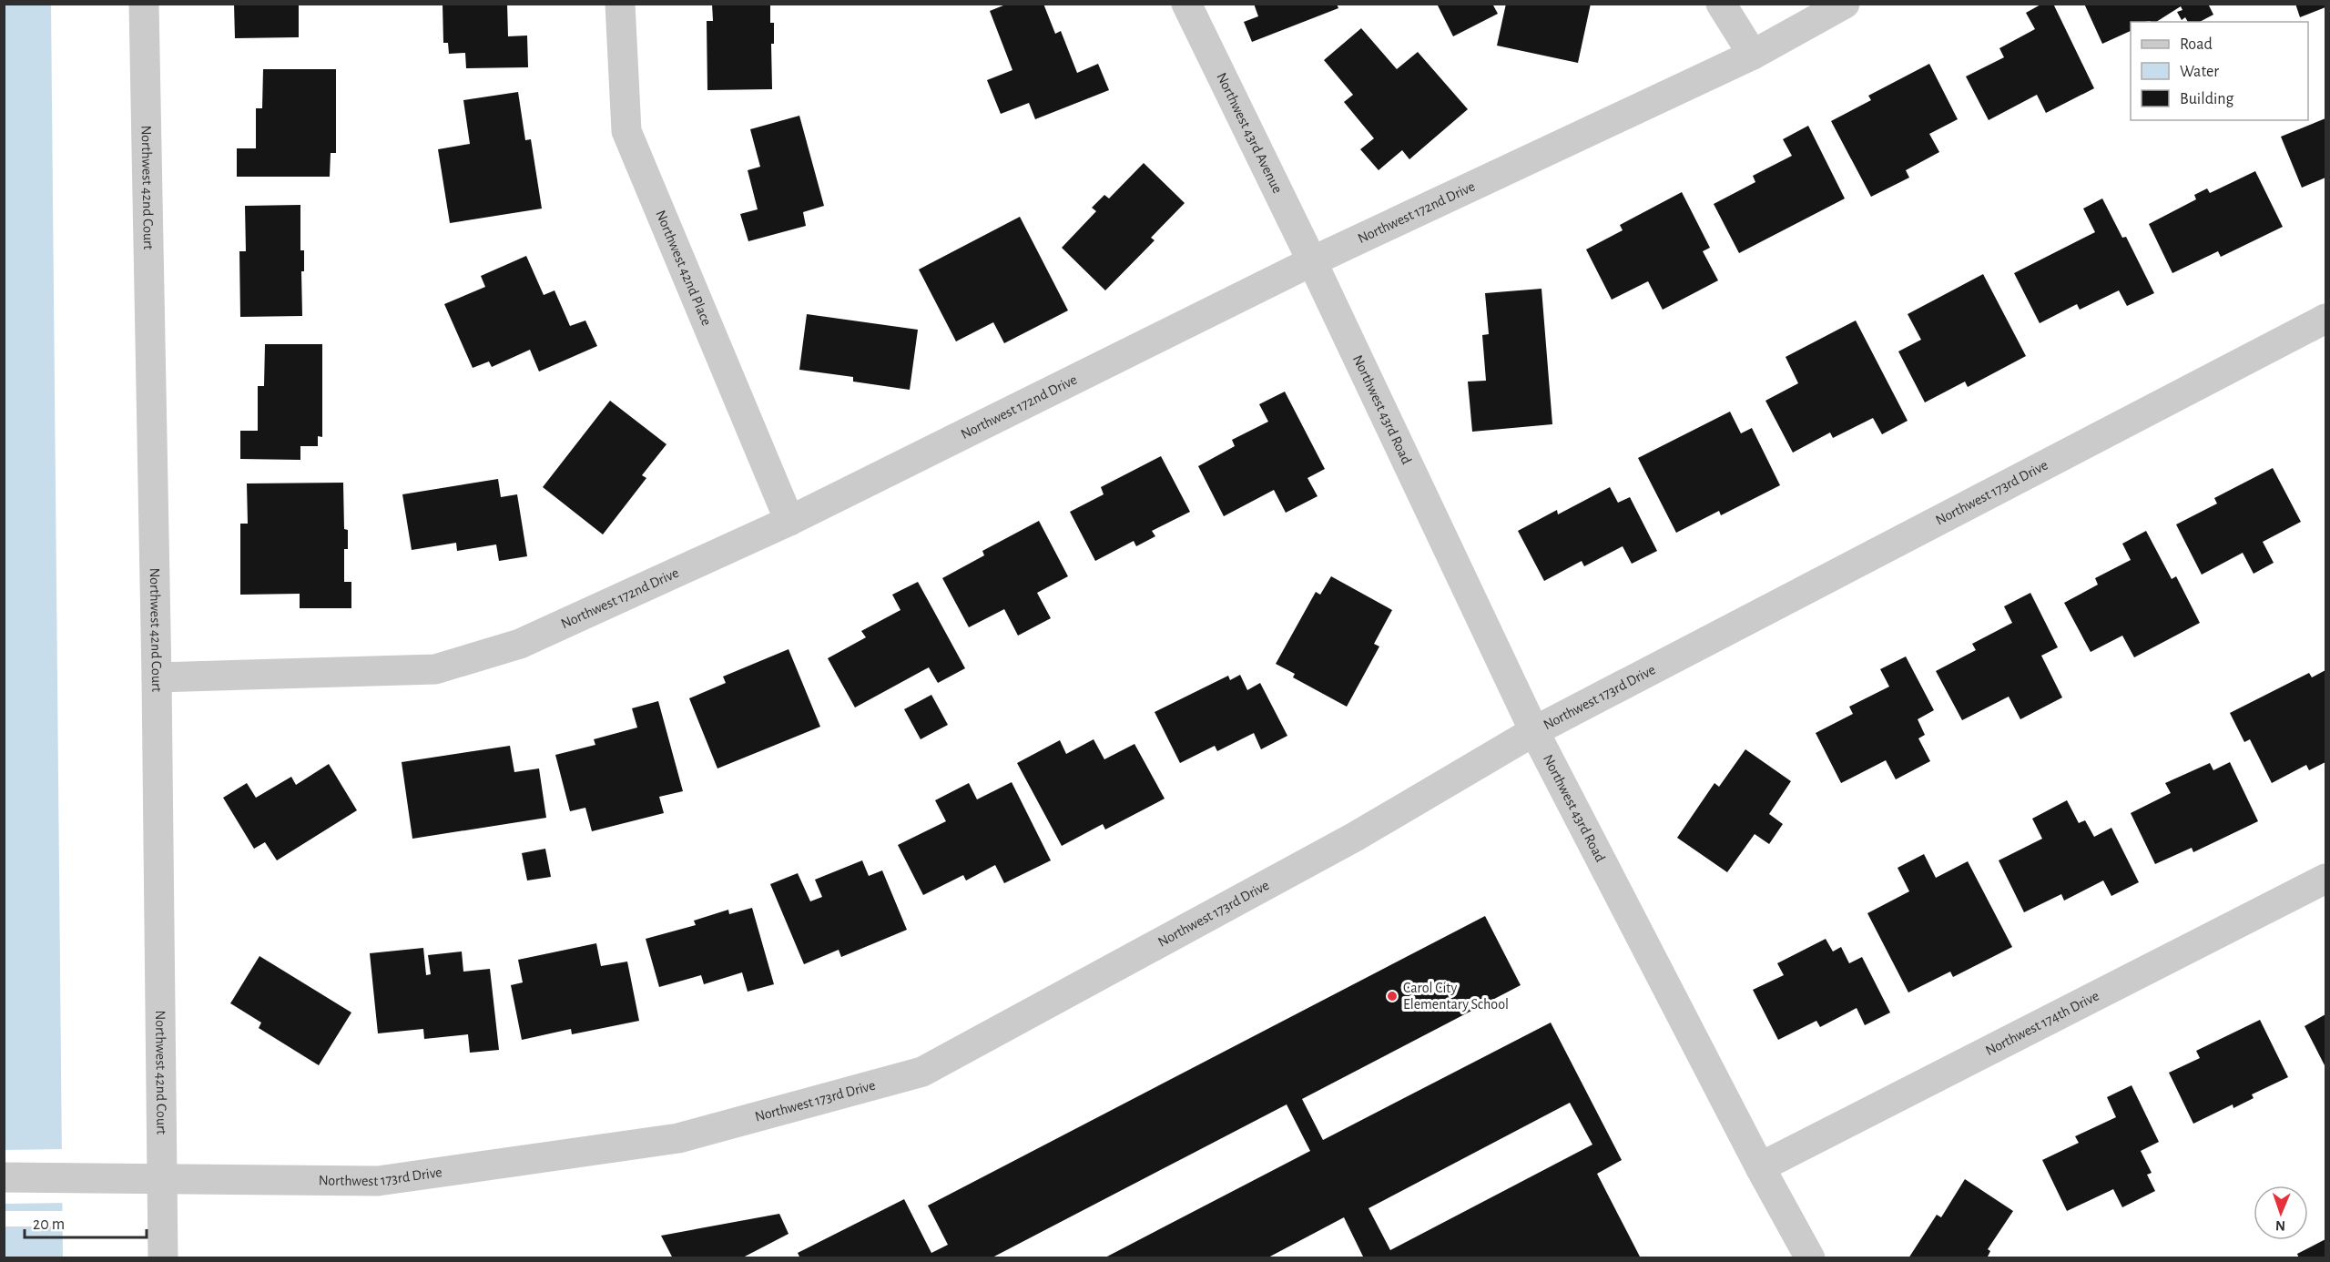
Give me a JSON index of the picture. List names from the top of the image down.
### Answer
{
  "streets": {
    "street": [
      "Northwest 43rd Avenue",
      "Northwest 42nd Court",
      "Northwest 172nd Drive",
      "Northwest 42nd Place",
      "Northwest 43rd Road",
      "Northwest 173rd Drive",
      "Northwest 174th Drive"
    ]
  },
  "crossings": [
    ["Northwest 43rd Avenue", "Northwest 172nd Drive"],
    ["Northwest 43rd Avenue", "Northwest 43rd Road"],
    ["Northwest 42nd Court", "Northwest 172nd Drive"],
    ["Northwest 42nd Court", "Northwest 173rd Drive"],
    ["Northwest 172nd Drive", "Northwest 42nd Place"],
    ["Northwest 172nd Drive", "Northwest 43rd Road"],
    ["Northwest 43rd Road", "Northwest 173rd Drive"],
    ["Northwest 43rd Road", "Northwest 174th Drive"]
  ],
  "places": ["Carol City Elementary School"],
  "legend": ["Road", "Water", "Building"],
  "scale_bar": "20 m",
  "north": "bottom"
}
